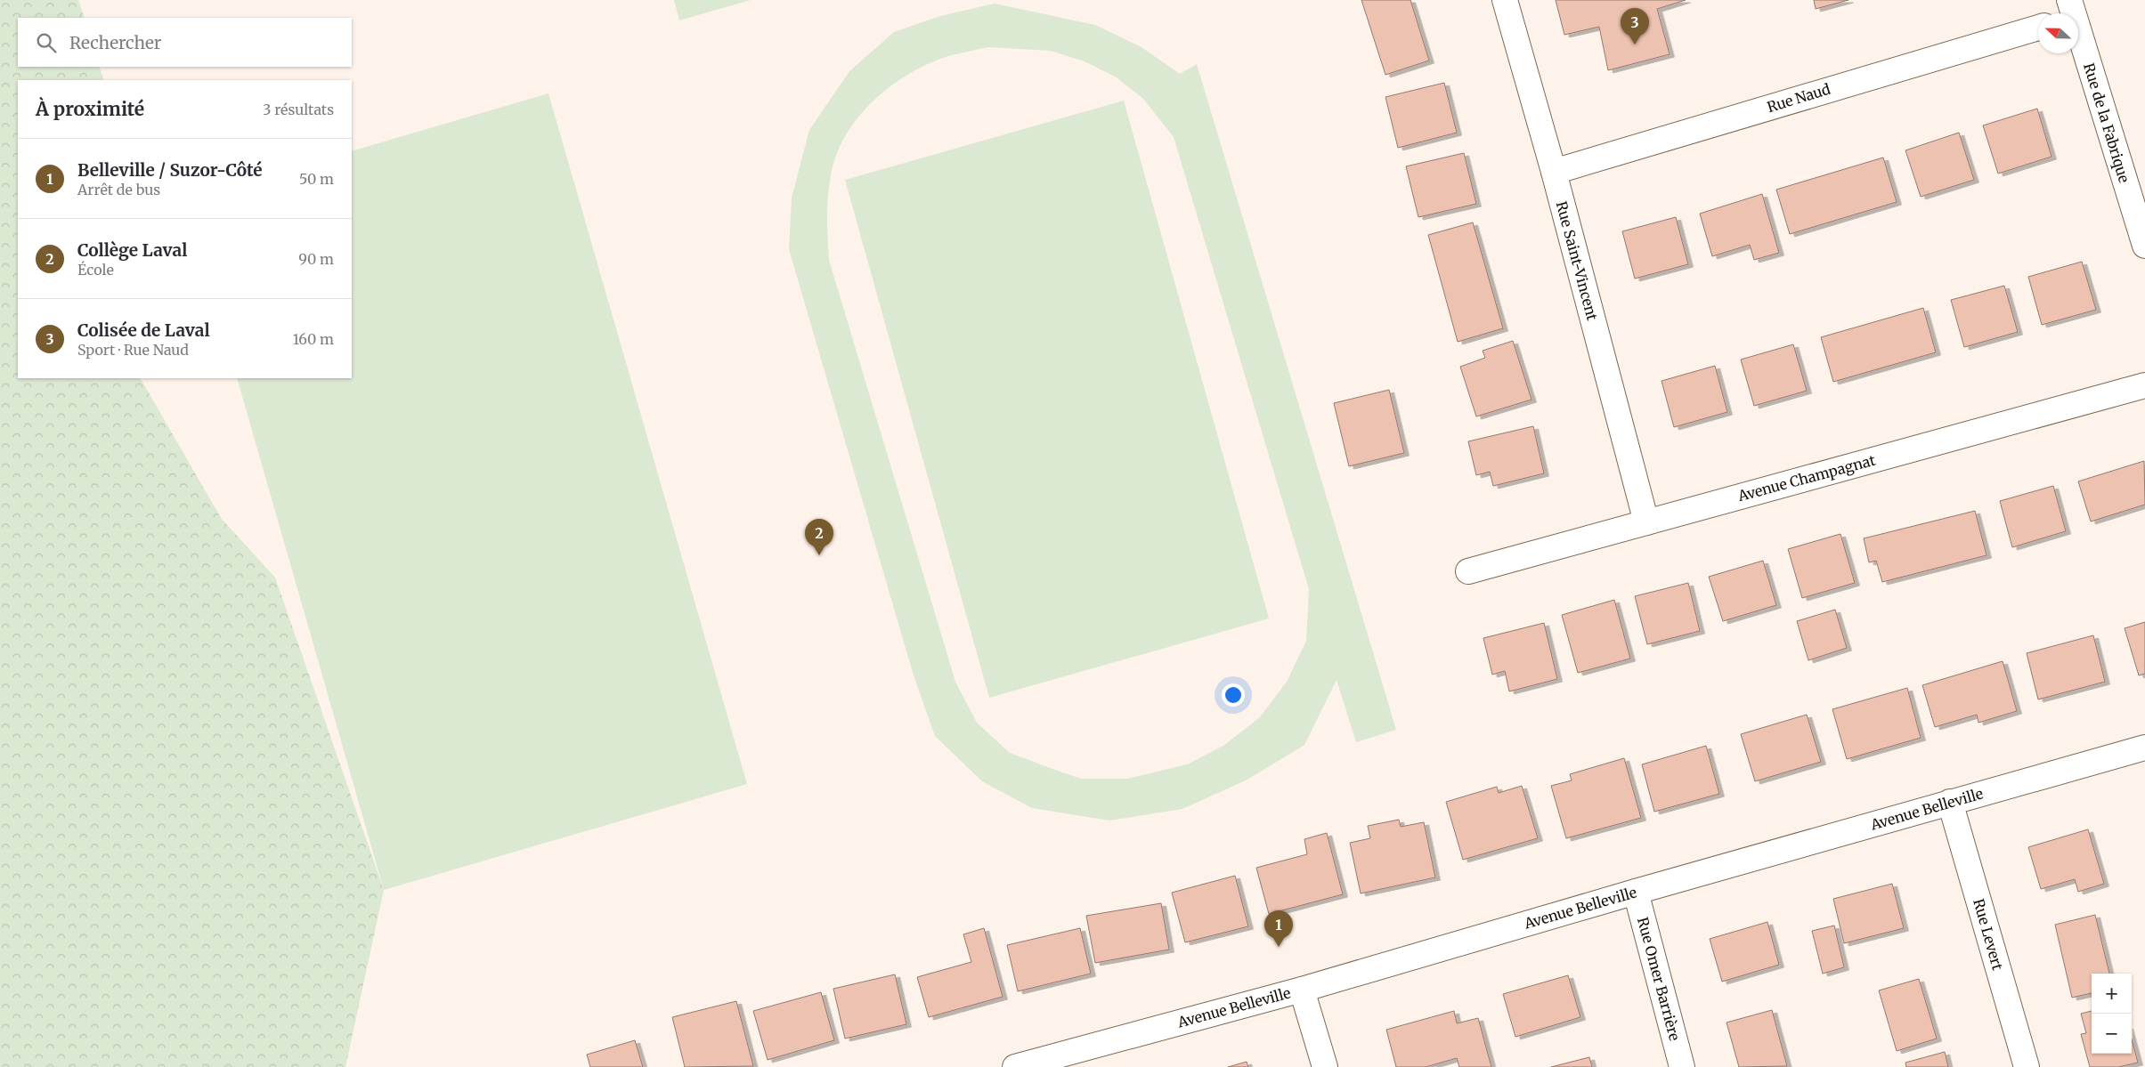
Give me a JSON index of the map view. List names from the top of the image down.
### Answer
{
  "streets": {
    "street": [
      "Rue Naud",
      "Rue de la Fabrique",
      "Rue Saint-Vincent",
      "Avenue Champagnat",
      "Avenue Belleville",
      "Rue Levert",
      "Rue Omer Barrière"
    ]
  },
  "crossings": [
    ["Rue Naud", "Rue Saint-Vincent"],
    ["Rue Saint-Vincent", "Avenue Champagnat"],
    ["Avenue Belleville", "Rue Levert"],
    ["Avenue Belleville", "Rue Omer Barrière"]
  ],
  "north": "left",
  "page": {
    "pins": ["3", "2", "1"],
    "search": "Rechercher",
    "heading": ["À proximité", "3 résultats"],
    "list": [
      {
        "mark": "1",
        "name": "Belleville / Suzor-Côté",
        "note": "Arrêt de bus",
        "value": "50 m"
      },
      {
        "mark": "2",
        "name": "Collège Laval",
        "note": "École",
        "value": "90 m"
      },
      {
        "mark": "3",
        "name": "Colisée de Laval",
        "note": "Sport · Rue Naud",
        "value": "160 m"
      }
    ],
    "map_buttons": ["+", "−"]
  }
}
